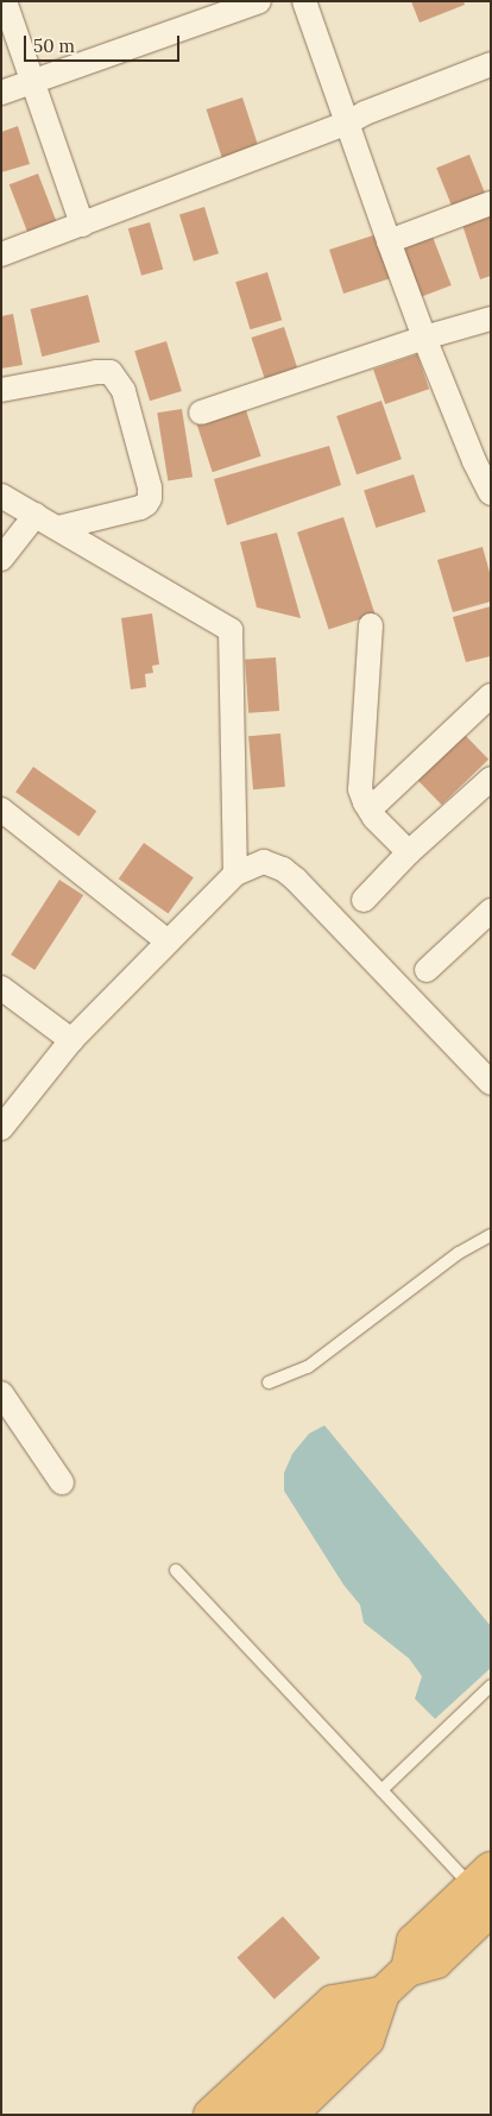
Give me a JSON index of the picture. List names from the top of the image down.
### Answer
{
  "scale_bar": "50 m"
}
